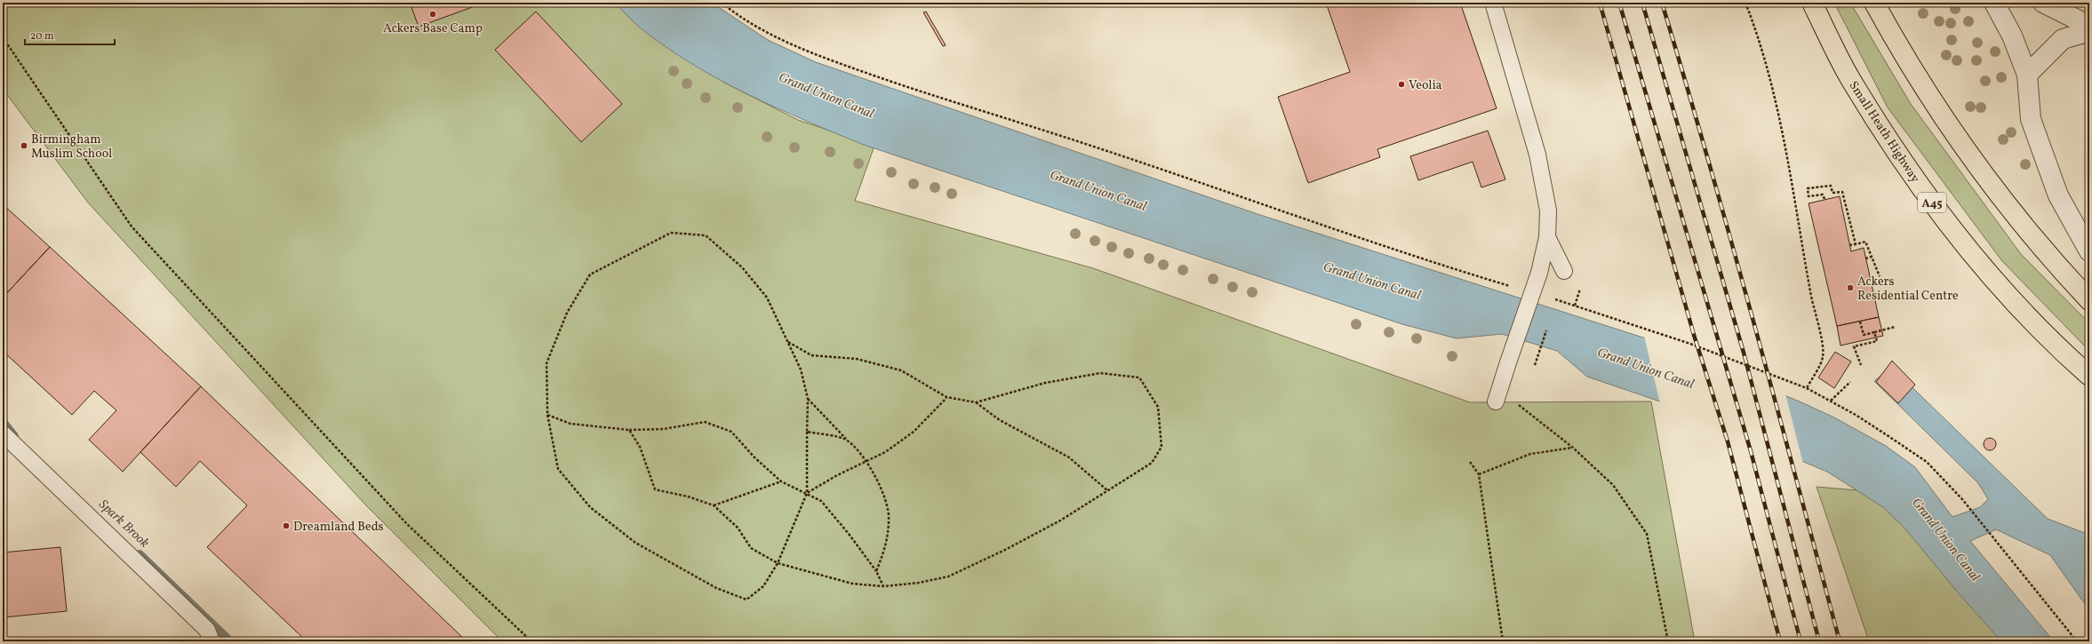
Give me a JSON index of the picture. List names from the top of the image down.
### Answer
{
  "streets": {
    "highway": ["Small Heath Highway", "A45"]
  },
  "water": ["Grand Union Canal", "Spark Brook"],
  "places": [
    "Ackers Base Camp",
    "Veolia",
    "Birmingham Muslim School",
    "Ackers Residential Centre",
    "Dreamland Beds"
  ],
  "scale_bar": "20 m"
}
